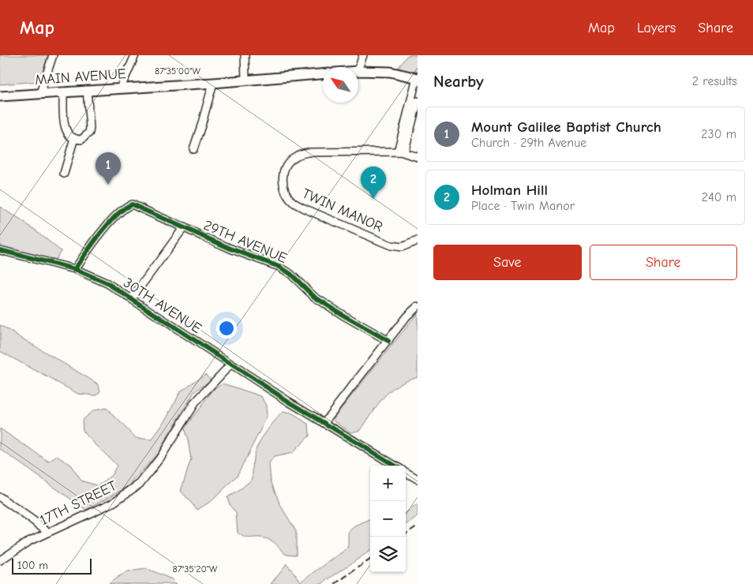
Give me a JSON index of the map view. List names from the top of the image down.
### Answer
{
  "streets": {
    "main road": ["MAIN AVENUE"],
    "street": [
      "TWIN MANOR",
      "29TH AVENUE",
      "30TH AVENUE",
      "17TH STREET"
    ]
  },
  "crossings": [
    ["29TH AVENUE", "30TH AVENUE"],
    ["30TH AVENUE", "17TH STREET"]
  ],
  "scale_bar": "100 m",
  "north": "top left",
  "page": {
    "header": "Map",
    "nav": ["Map", "Layers", "Share"],
    "heading": ["Nearby", "2 results"],
    "list": [
      {
        "mark": "1",
        "name": "Mount Galilee Baptist Church",
        "note": "Church · 29th Avenue",
        "value": "230 m"
      },
      {
        "mark": "2",
        "name": "Holman Hill",
        "note": "Place · Twin Manor",
        "value": "240 m"
      }
    ],
    "pins": ["1", "2"],
    "buttons": ["Save", "Share"],
    "map_buttons": ["+", "−"],
    "scale": "100 m"
  },
  "coordinates": ["87°35'00\"W", "87°35'20\"W"]
}
